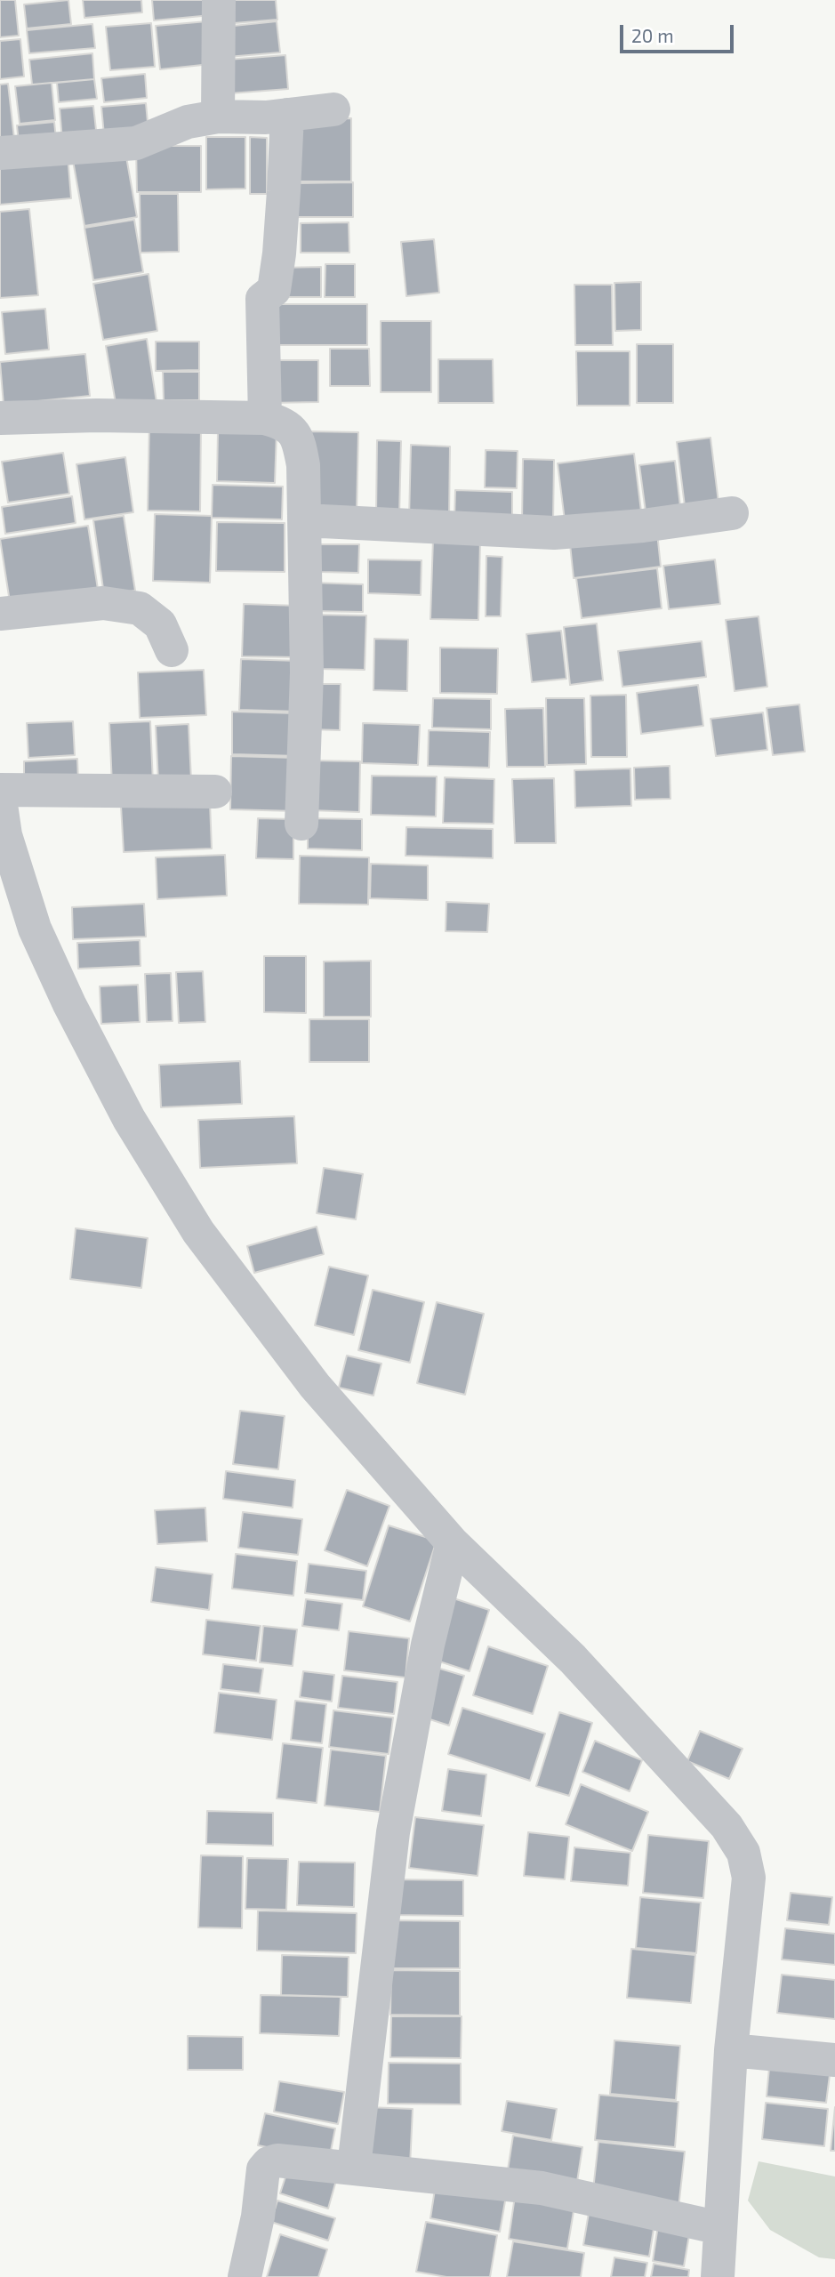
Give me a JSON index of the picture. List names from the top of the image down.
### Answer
{
  "scale_bar": "20 m"
}
